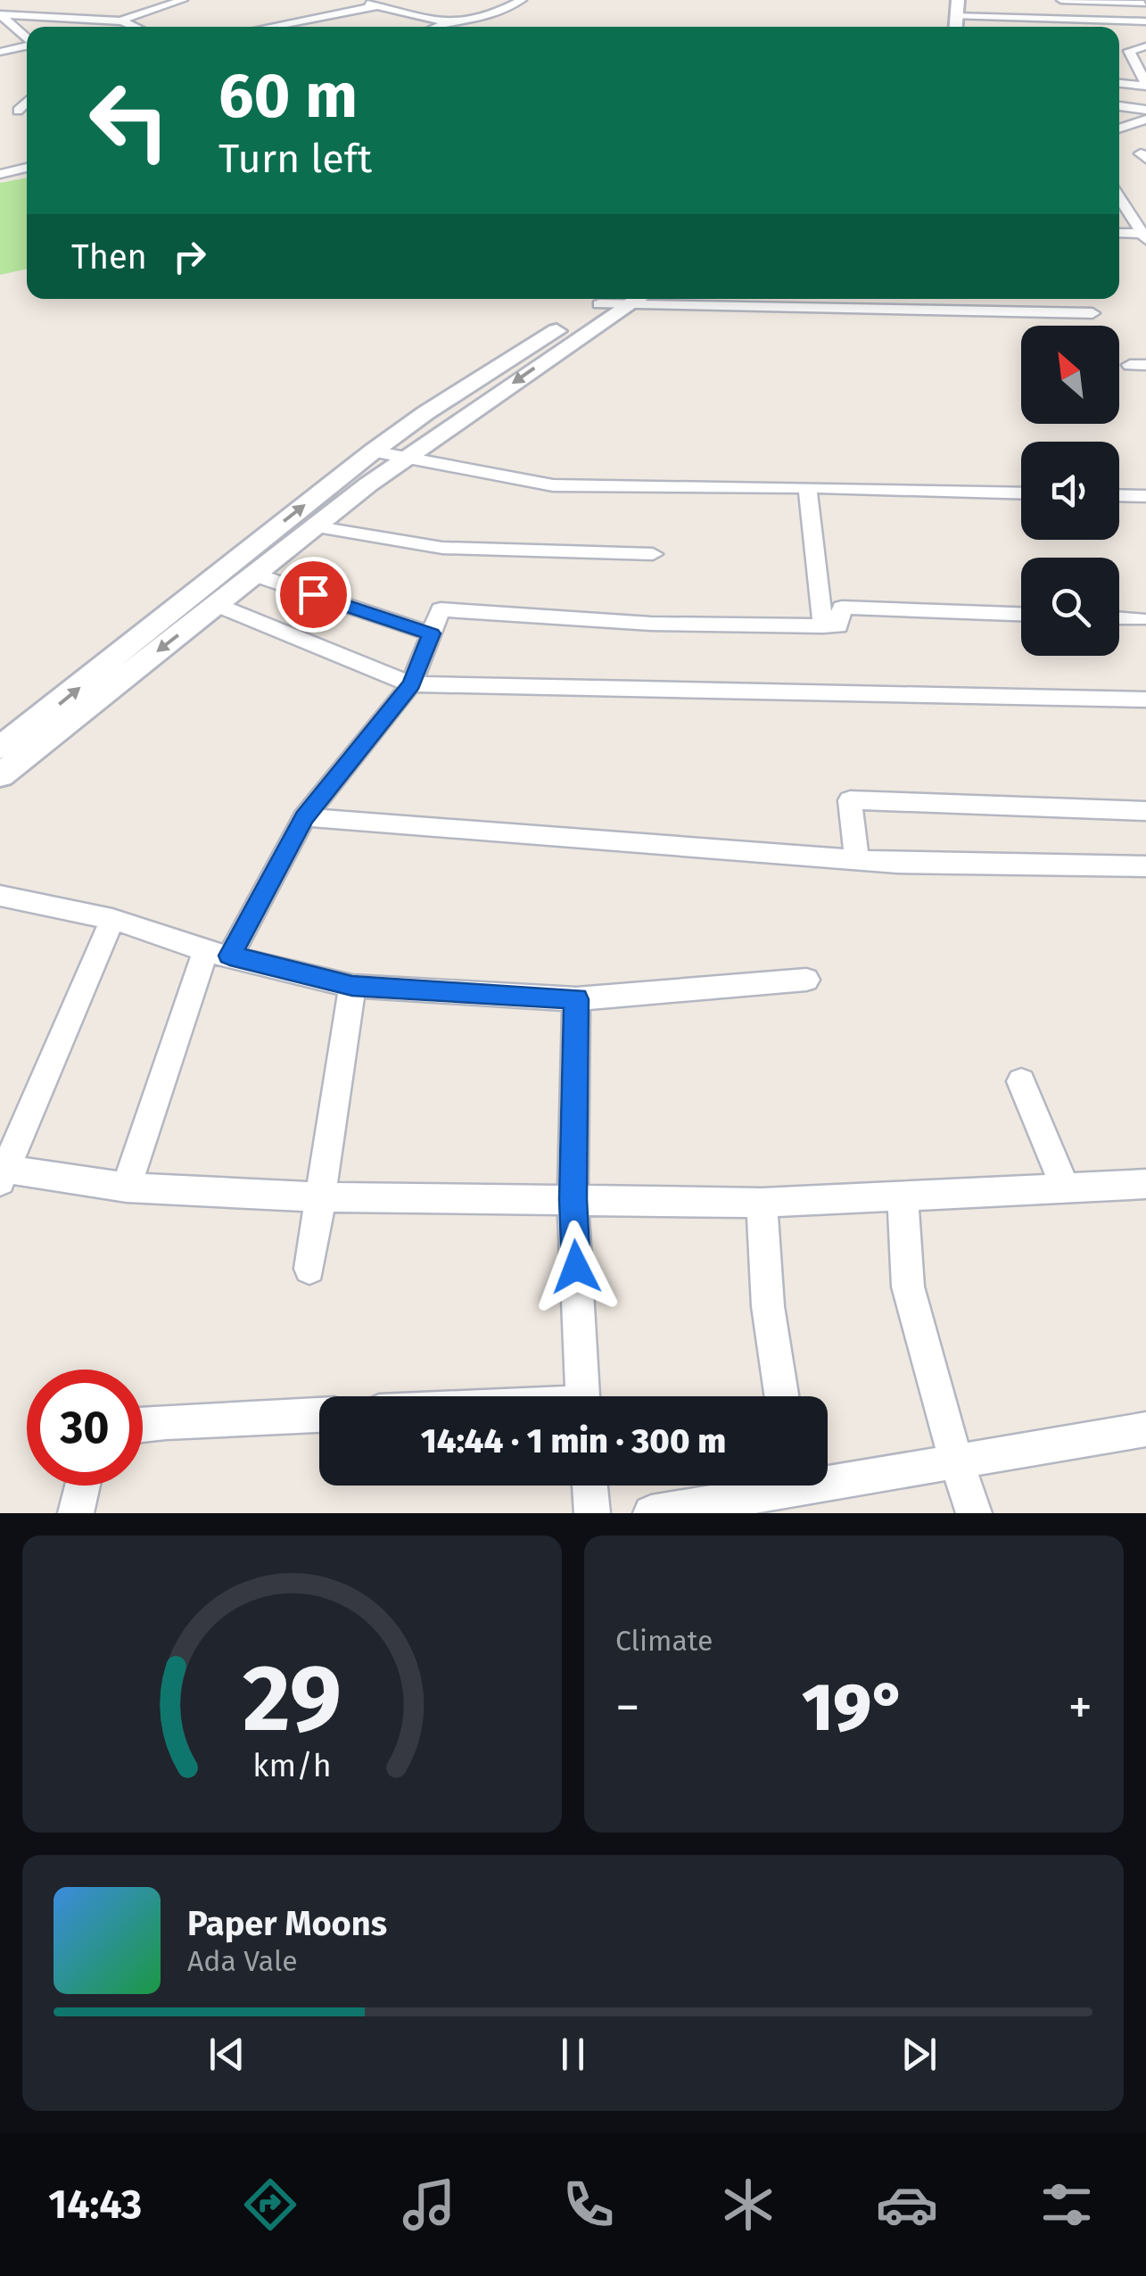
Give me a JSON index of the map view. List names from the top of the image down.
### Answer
{
  "north": "top left",
  "page": {
    "turn": ["60 m", "Turn left"],
    "then": "Then",
    "limit": "30",
    "trip": "14:44 · 1 min · 300 m",
    "tile": "Climate",
    "heat": ["−", "19°", "+"],
    "song": ["Paper Moons", "Ada Vale"],
    "tabs": "14:43",
    "gauge": ["29", "km/h"]
  }
}
